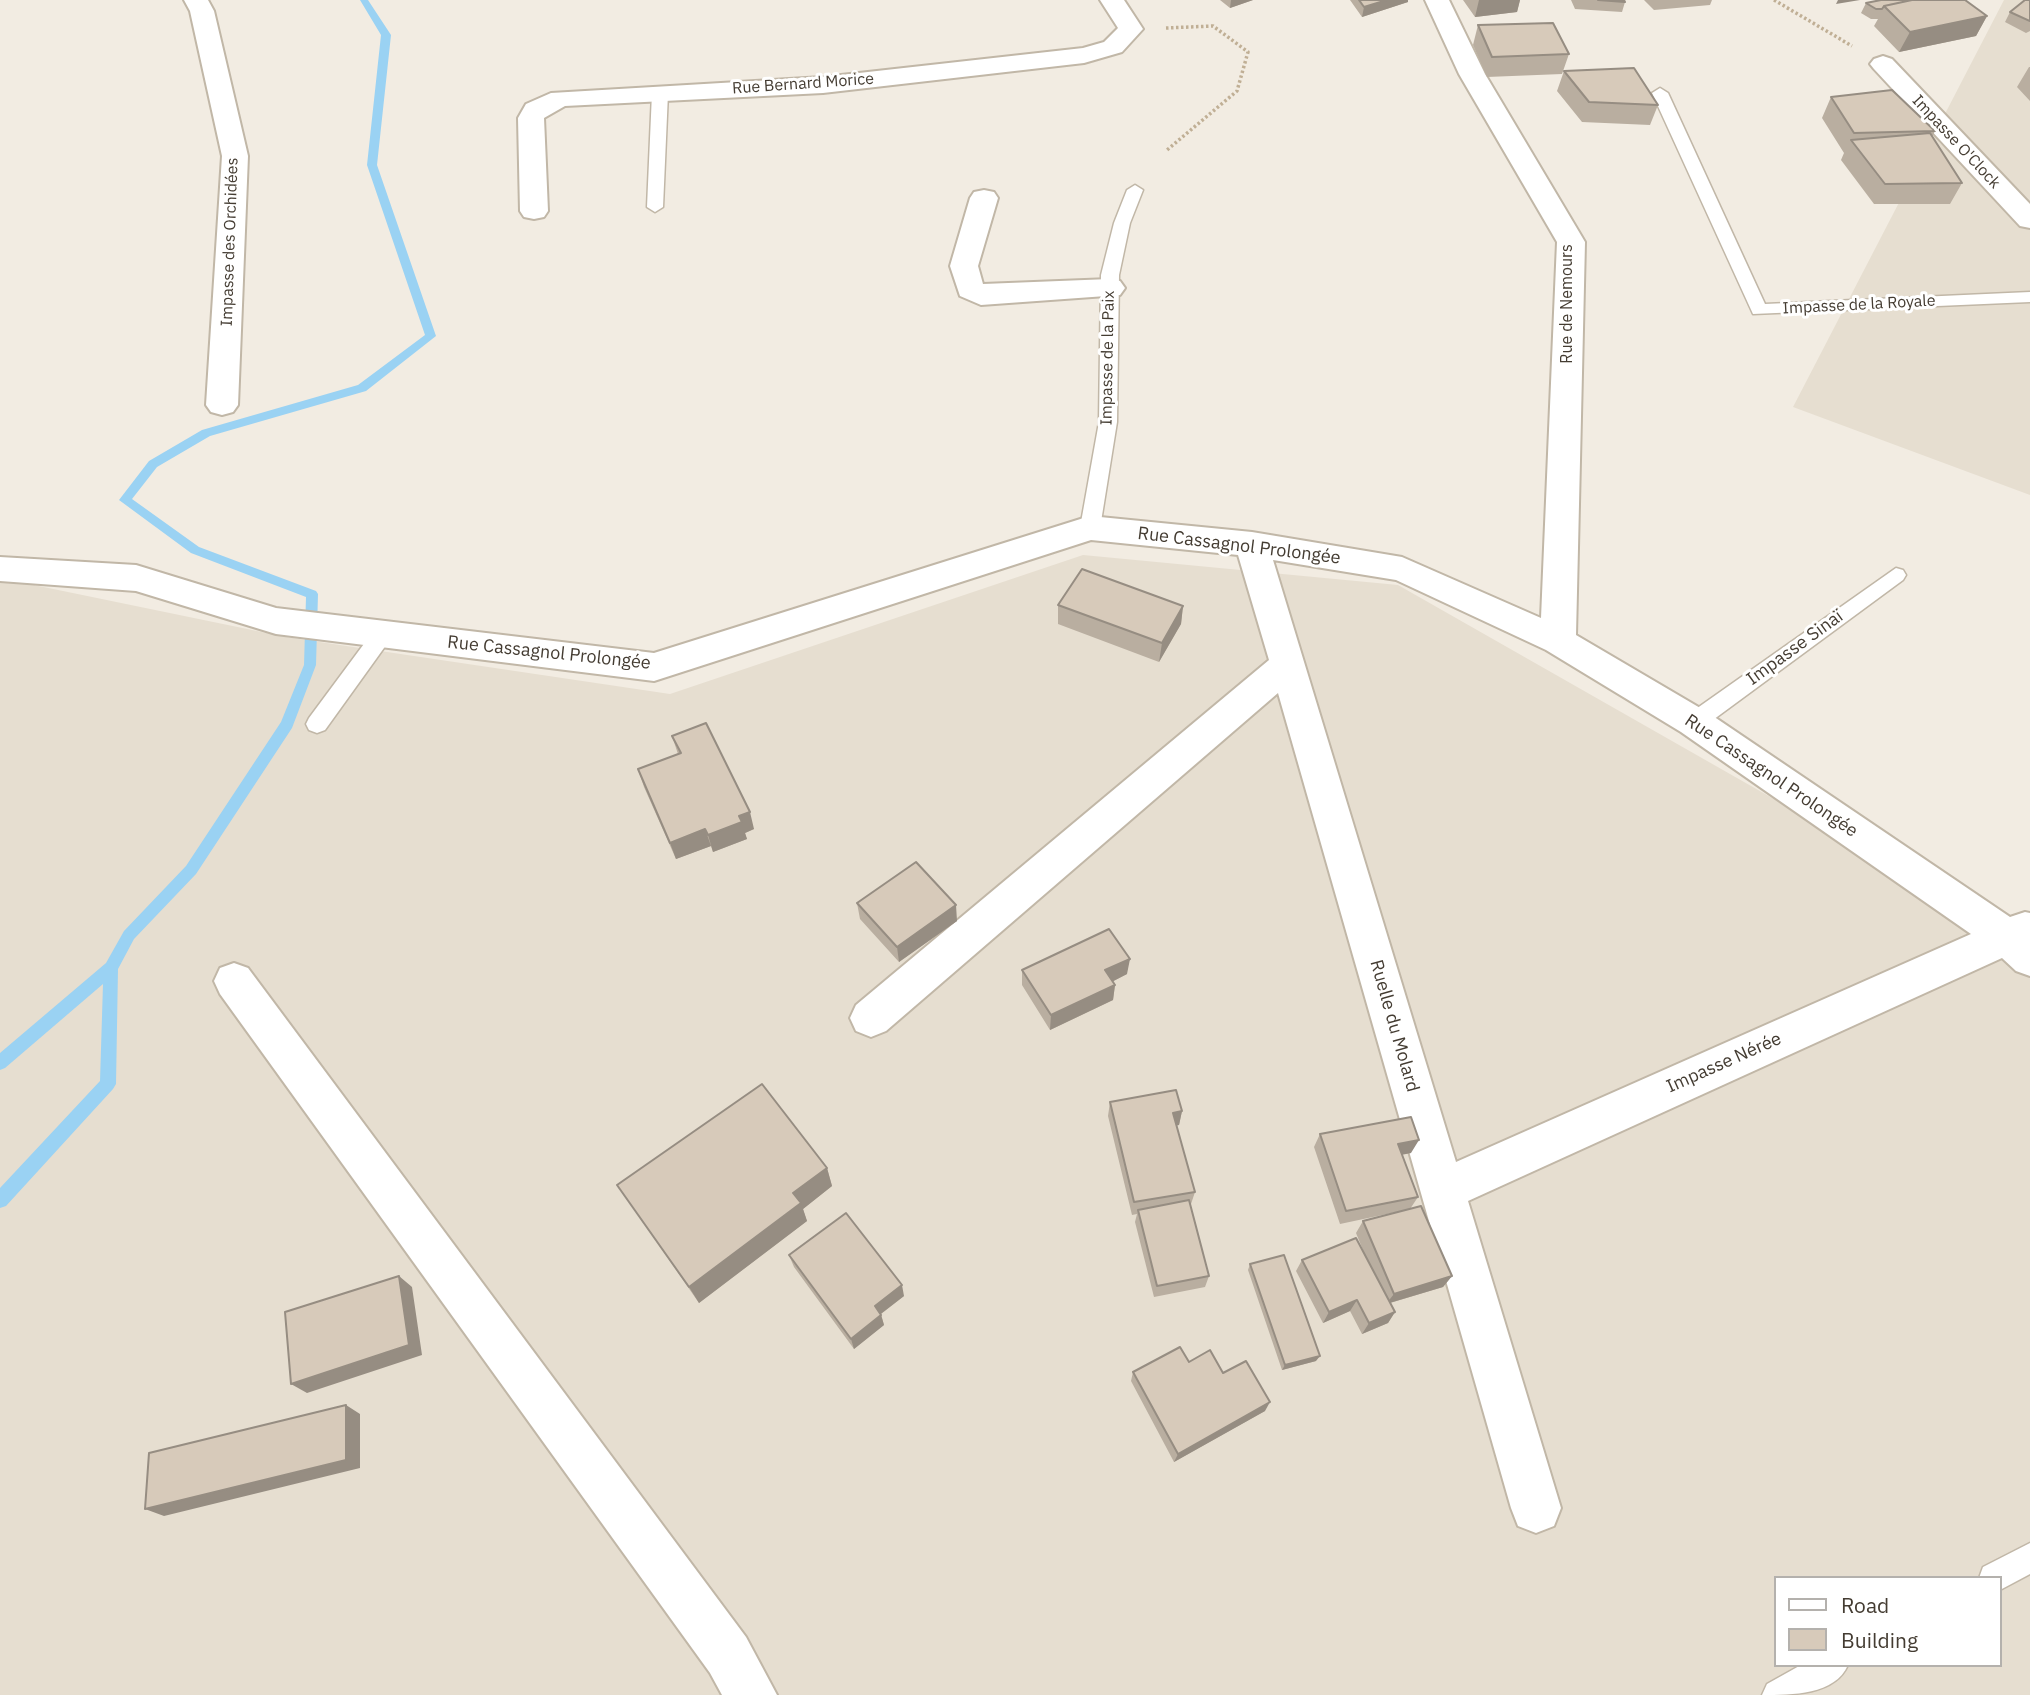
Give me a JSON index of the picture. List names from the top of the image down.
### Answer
{
  "streets": {
    "street": [
      "Rue Bernard Morice",
      "Impasse O'Clock",
      "Impasse des Orchidées",
      "Rue de Nemours",
      "Rue Cassagnol Prolongée",
      "Ruelle du Molard",
      "Impasse Nérée"
    ],
    "lane": ["Impasse de la Royale", "Impasse de la Paix", "Impasse Sinaï"]
  },
  "crossings": [
    ["Rue de Nemours", "Rue Cassagnol Prolongée"],
    ["Impasse de la Paix", "Rue Cassagnol Prolongée"],
    ["Rue Cassagnol Prolongée", "Impasse Sinaï"],
    ["Rue Cassagnol Prolongée", "Ruelle du Molard"],
    ["Rue Cassagnol Prolongée", "Impasse Nérée"],
    ["Ruelle du Molard", "Impasse Nérée"]
  ],
  "legend": ["Road", "Building"]
}
